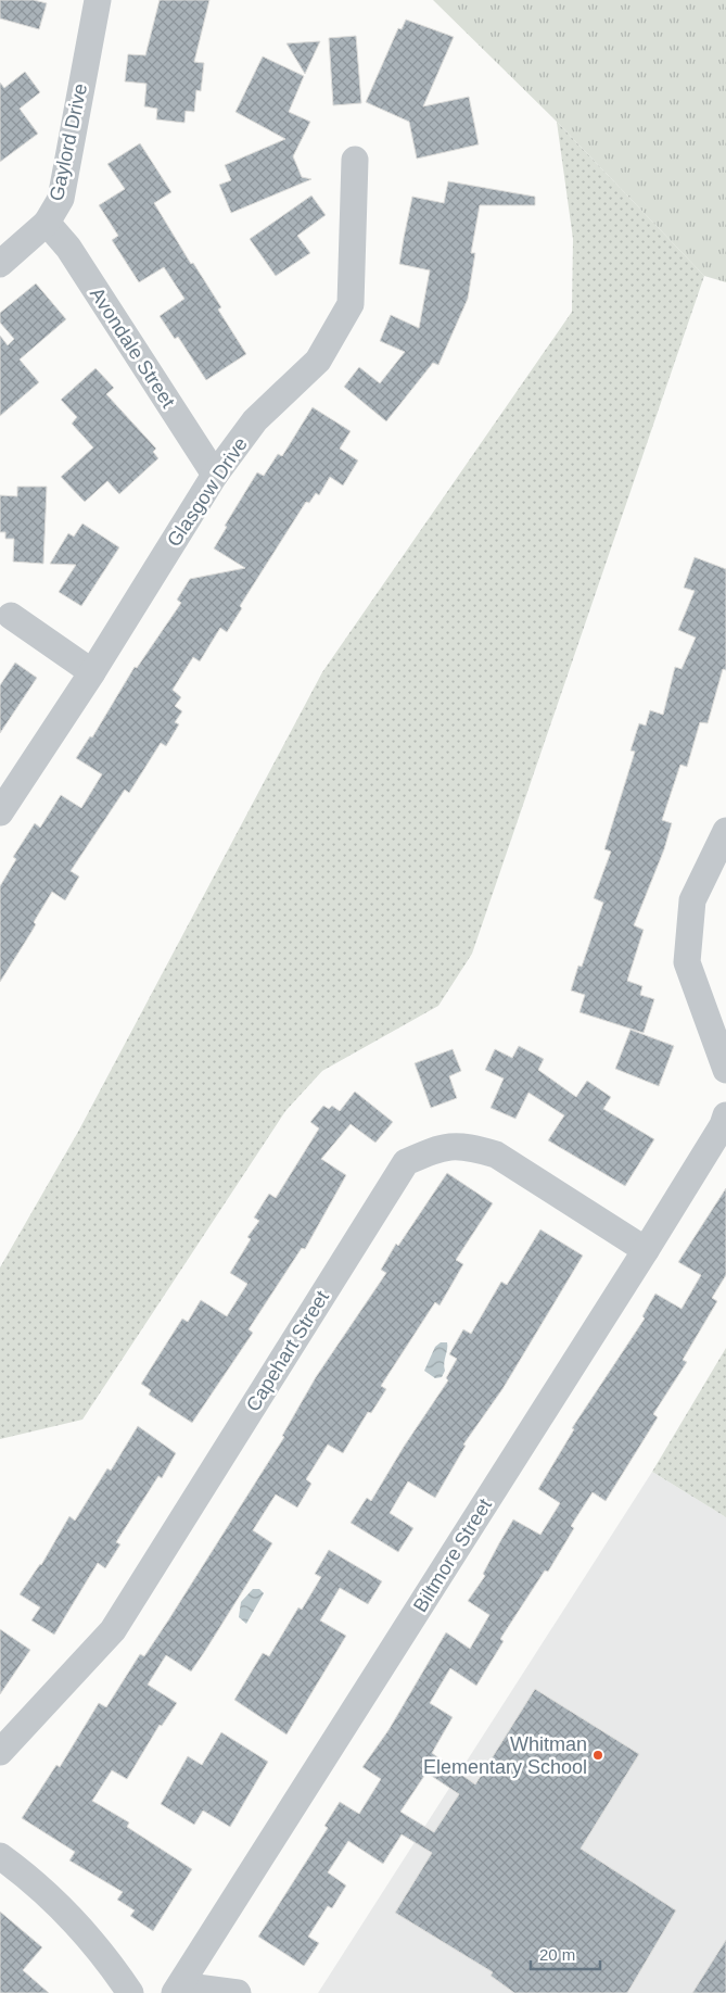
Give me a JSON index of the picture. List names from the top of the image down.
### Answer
{
  "streets": {
    "street": [
      "Gaylord Drive",
      "Avondale Street",
      "Glasgow Drive",
      "Capehart Street",
      "Biltmore Street"
    ]
  },
  "crossings": [
    ["Gaylord Drive", "Avondale Street"],
    ["Avondale Street", "Glasgow Drive"],
    ["Capehart Street", "Biltmore Street"]
  ],
  "places": ["Whitman Elementary School"],
  "scale_bar": "20 m"
}
